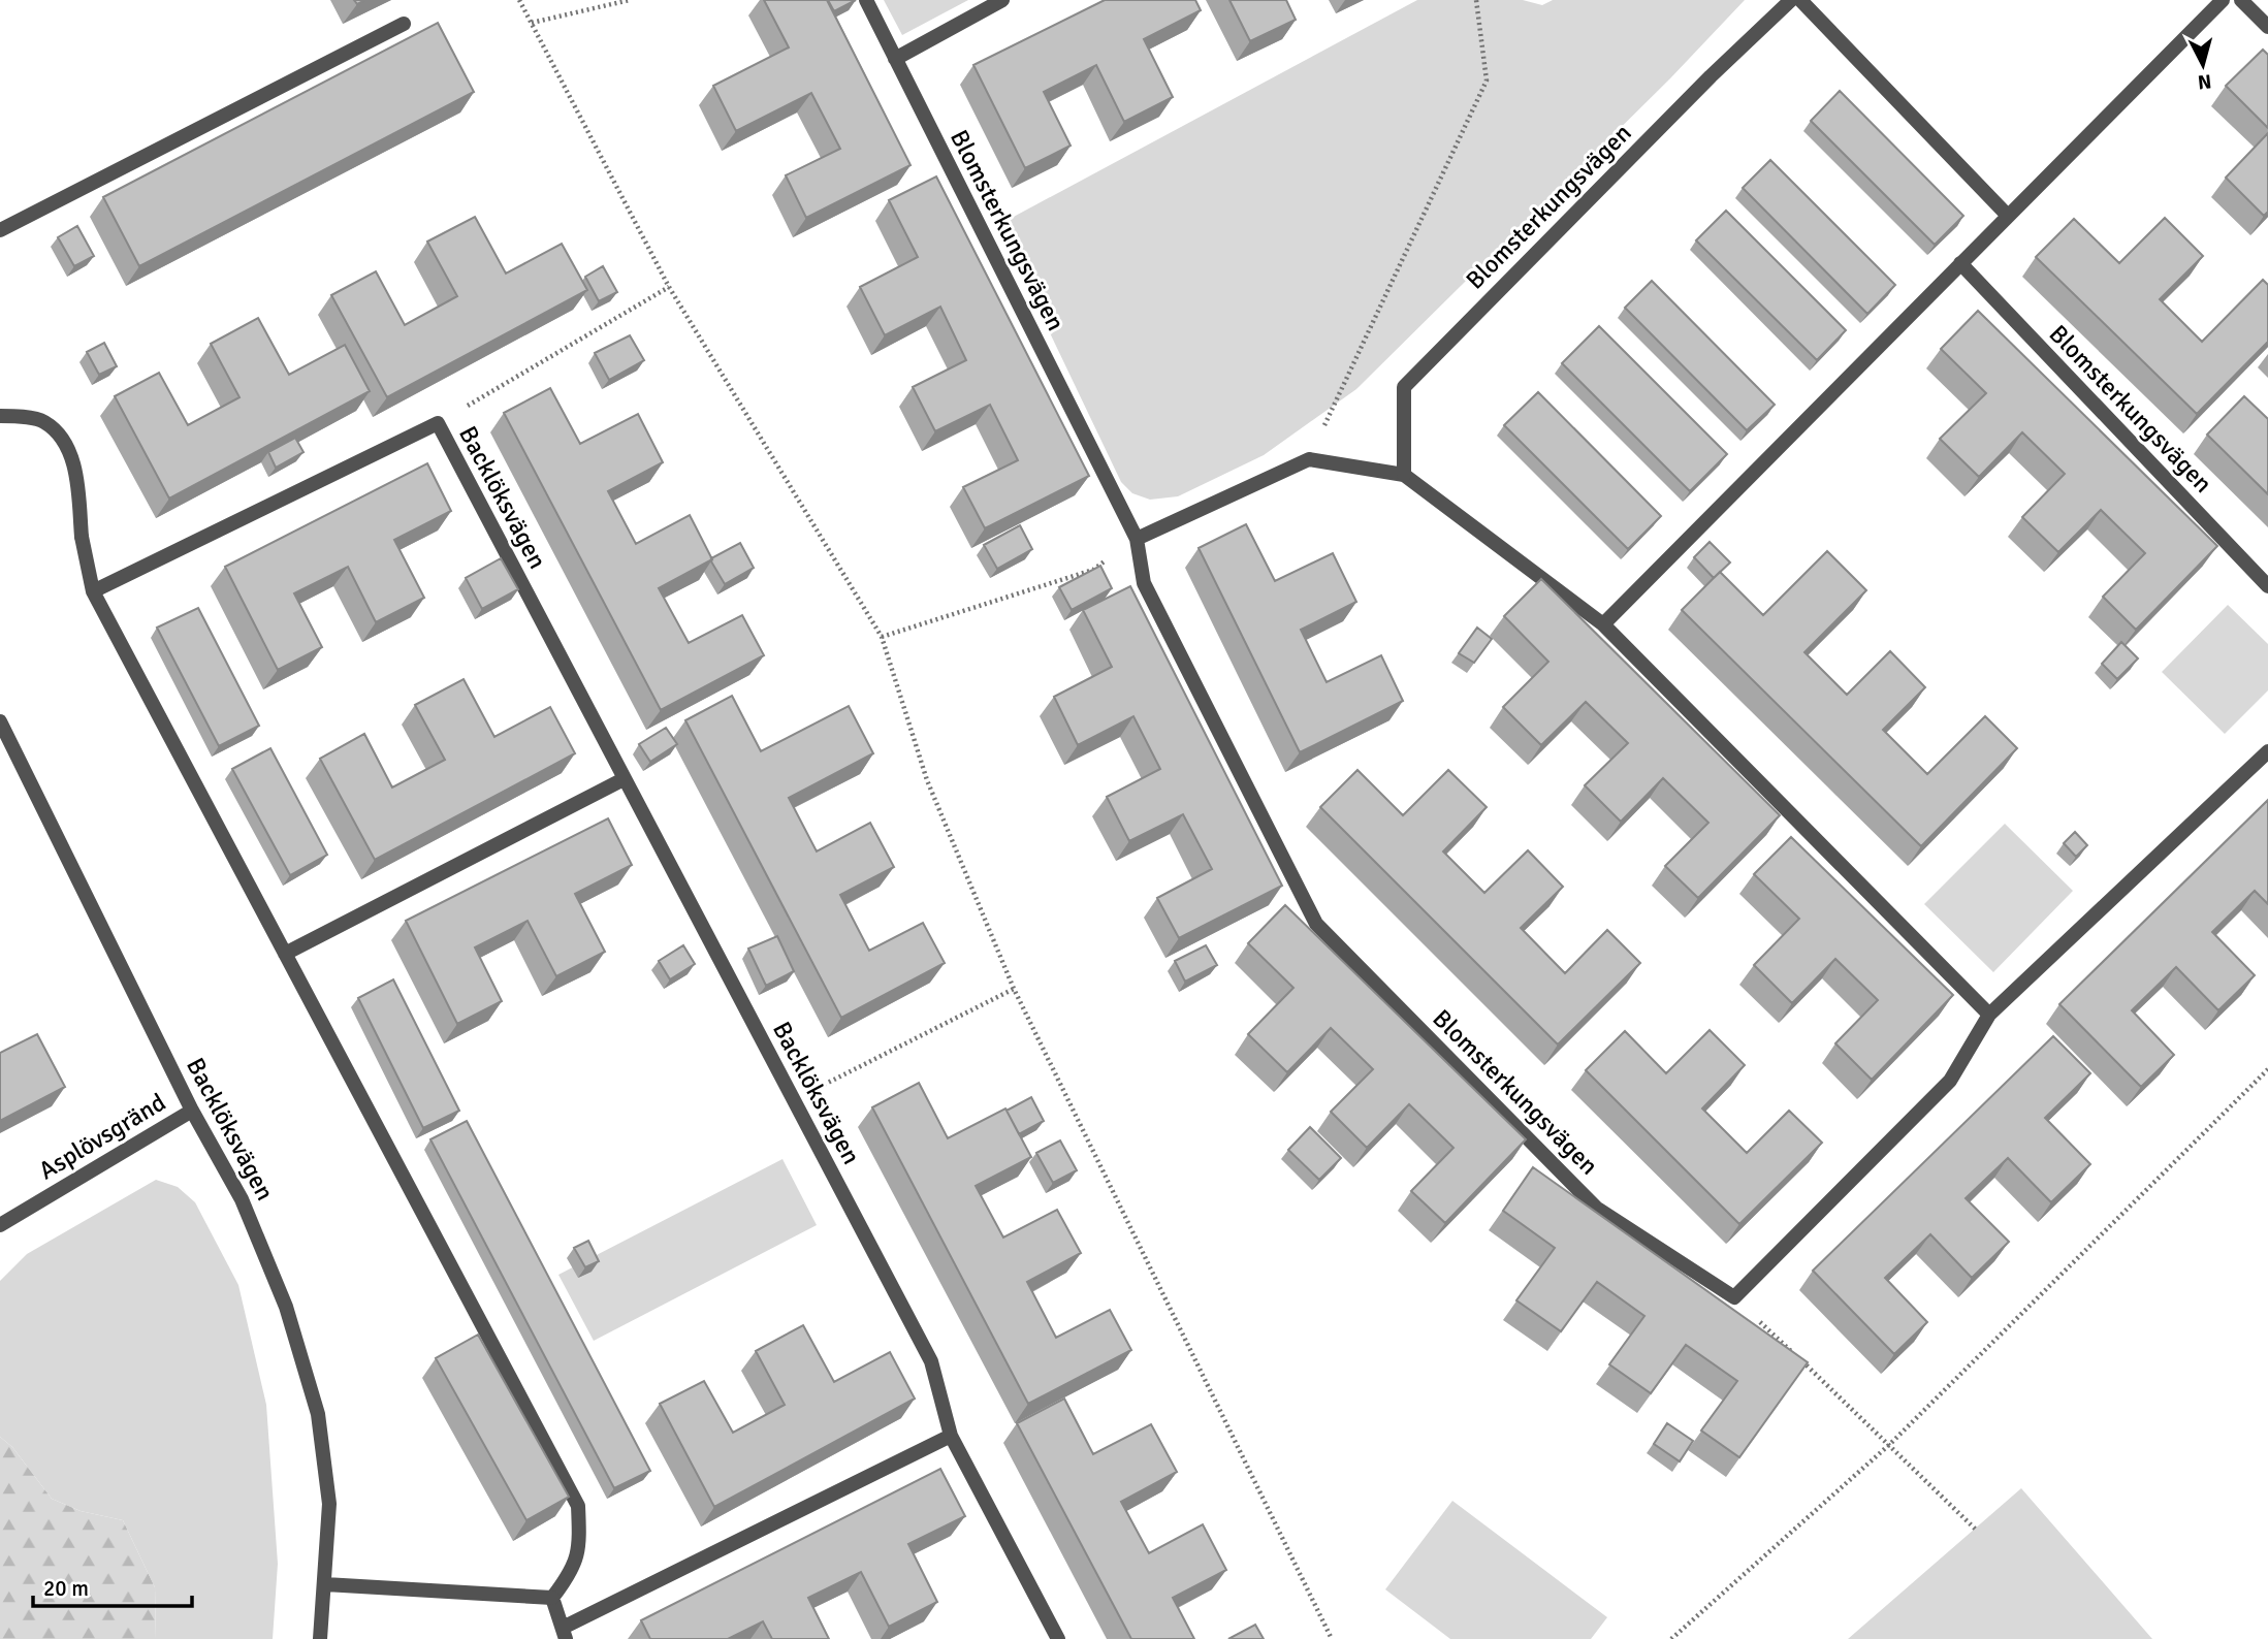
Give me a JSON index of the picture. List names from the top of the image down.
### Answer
{
  "streets": {
    "street": ["Blomsterkungsvägen", "Backlöksvägen", "Asplövsgränd"]
  },
  "crossings": [
    ["Backlöksvägen", "Asplövsgränd"]
  ],
  "scale_bar": "20 m",
  "north": "bottom"
}
